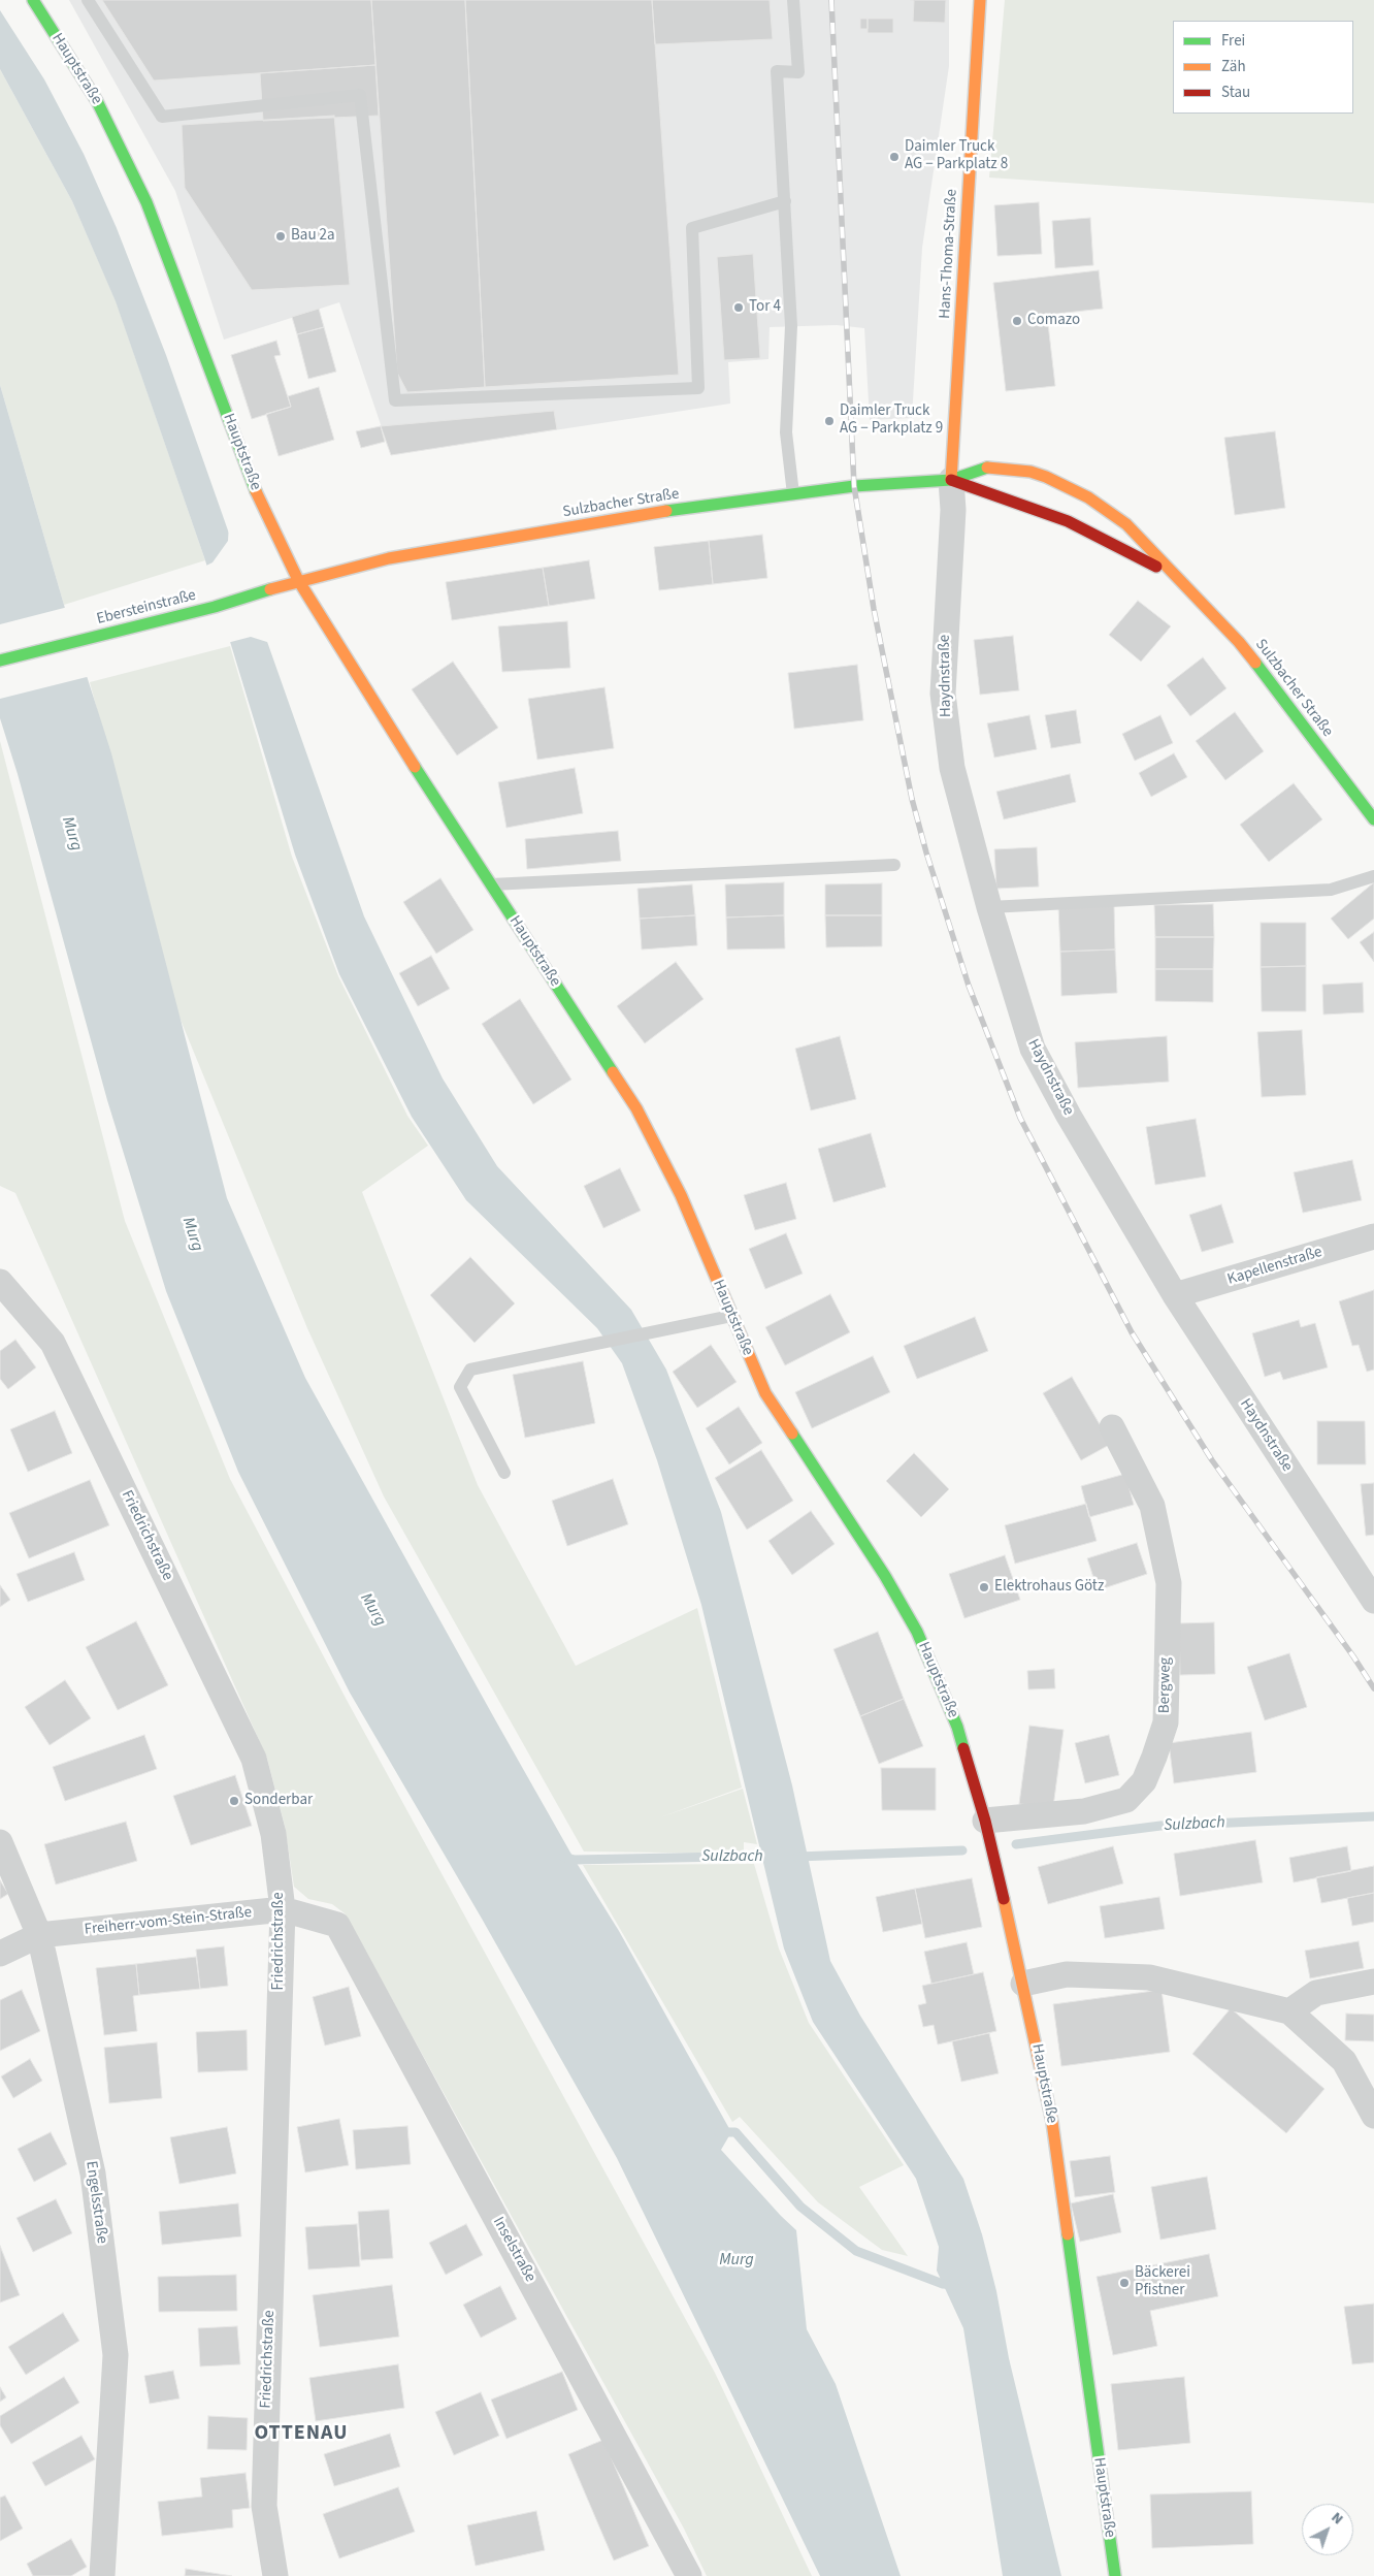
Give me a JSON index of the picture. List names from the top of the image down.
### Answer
{
  "streets": {
    "street": [
      "Hauptstraße",
      "Hans-Thoma-Straße",
      "Sulzbacher Straße",
      "Ebersteinstraße",
      "Haydnstraße",
      "Kapellenstraße",
      "Friedrichstraße",
      "Bergweg",
      "Freiherr-vom-Stein-Straße",
      "Engelsstraße",
      "Inselstraße"
    ]
  },
  "crossings": [
    ["Hauptstraße", "Sulzbacher Straße"],
    ["Hauptstraße", "Ebersteinstraße"],
    ["Hauptstraße", "Bergweg"],
    ["Hans-Thoma-Straße", "Sulzbacher Straße"],
    ["Hans-Thoma-Straße", "Haydnstraße"],
    ["Sulzbacher Straße", "Ebersteinstraße"],
    ["Sulzbacher Straße", "Haydnstraße"],
    ["Haydnstraße", "Kapellenstraße"],
    ["Friedrichstraße", "Freiherr-vom-Stein-Straße"],
    ["Freiherr-vom-Stein-Straße", "Engelsstraße"],
    ["Freiherr-vom-Stein-Straße", "Inselstraße"]
  ],
  "districts": ["OTTENAU"],
  "water": ["Murg", "Sulzbach"],
  "places": [
    "Daimler Truck AG − Parkplatz 8",
    "Bau 2a",
    "Tor 4",
    "Comazo",
    "Daimler Truck AG − Parkplatz 9",
    "Elektrohaus Götz",
    "Sonderbar",
    "Bäckerei Pfistner"
  ],
  "legend": ["Frei", "Zäh", "Stau"],
  "north": "top right"
}
